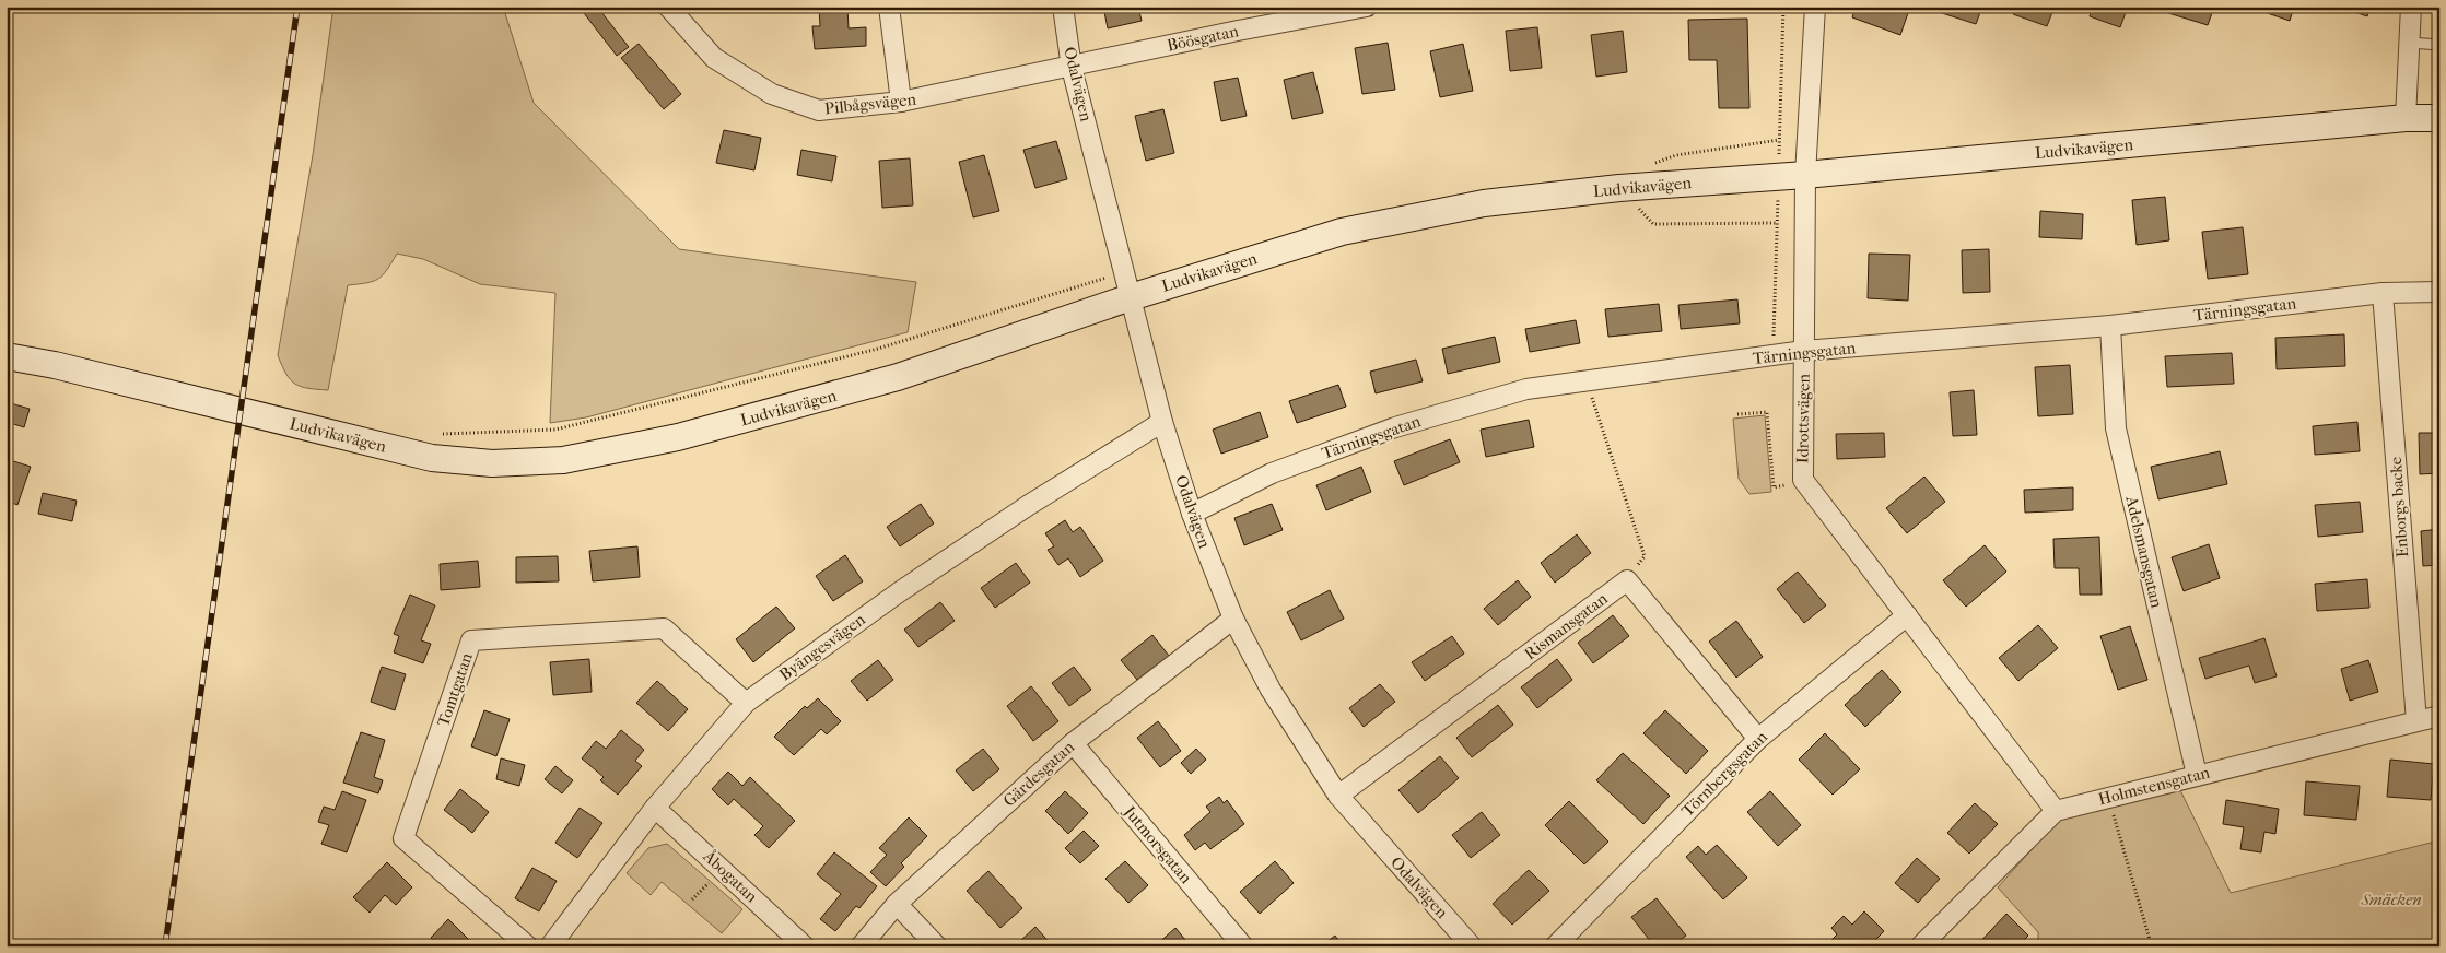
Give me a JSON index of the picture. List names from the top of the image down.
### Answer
{
  "streets": {
    "street": [
      "Böösgatan",
      "Odalvägen",
      "Pilbågsvägen",
      "Ludvikavägen",
      "Tärningsgatan",
      "Idrottsvägen",
      "Enborgs backe",
      "Adelsmansgatan",
      "Rismansgatan",
      "Byängesvägen",
      "Tomtgatan",
      "Gärdesgatan",
      "Törnbergsgatan",
      "Holmstensgatan",
      "Jutmorsgatan",
      "Åbogatan"
    ]
  },
  "crossings": [
    ["Böösgatan", "Odalvägen"],
    ["Böösgatan", "Pilbågsvägen"],
    ["Odalvägen", "Pilbågsvägen"],
    ["Odalvägen", "Ludvikavägen"],
    ["Odalvägen", "Tärningsgatan"],
    ["Odalvägen", "Rismansgatan"],
    ["Odalvägen", "Byängesvägen"],
    ["Odalvägen", "Gärdesgatan"],
    ["Ludvikavägen", "Idrottsvägen"],
    ["Tärningsgatan", "Idrottsvägen"],
    ["Tärningsgatan", "Enborgs backe"],
    ["Tärningsgatan", "Adelsmansgatan"],
    ["Idrottsvägen", "Törnbergsgatan"],
    ["Idrottsvägen", "Holmstensgatan"],
    ["Enborgs backe", "Holmstensgatan"],
    ["Adelsmansgatan", "Holmstensgatan"],
    ["Byängesvägen", "Tomtgatan"],
    ["Byängesvägen", "Åbogatan"],
    ["Gärdesgatan", "Jutmorsgatan"]
  ],
  "parks": ["Smäcken"]
}
